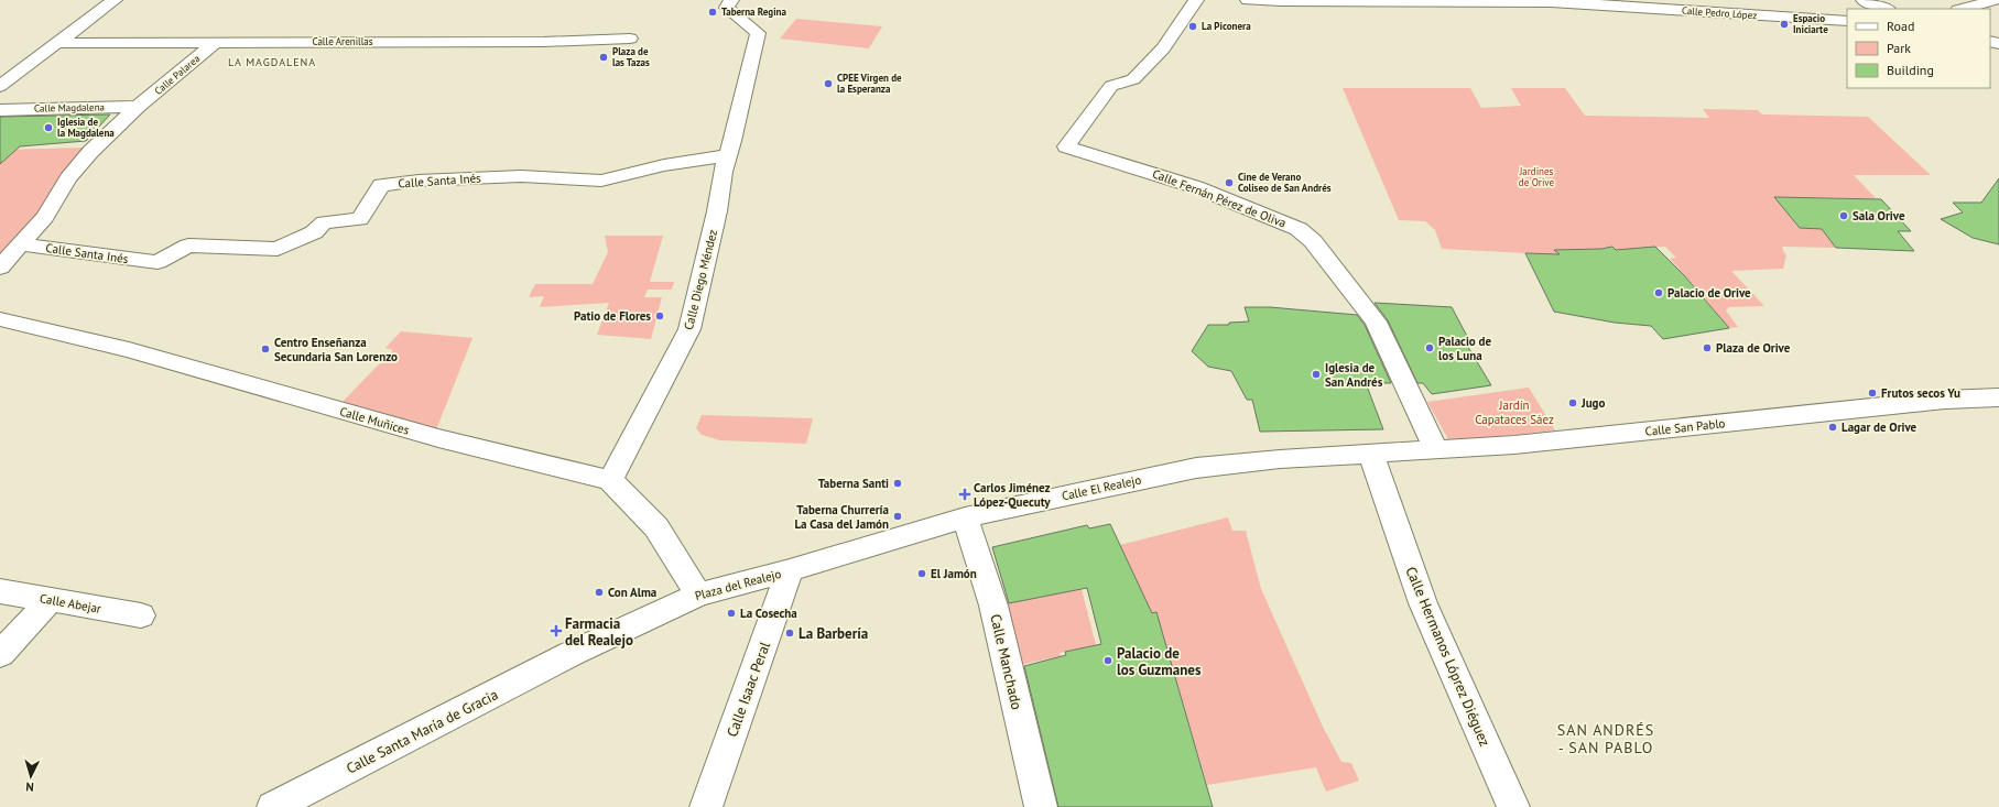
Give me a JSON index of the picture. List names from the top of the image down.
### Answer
{
  "streets": {
    "street": [
      "Calle Pedro López",
      "Calle Arenillas",
      "Calle Palarea",
      "Calle Magdalena",
      "Calle Santa Inés",
      "Calle Fernán Pérez de Oliva",
      "Calle Diego Méndez",
      "Calle Muñices",
      "Calle San Pablo",
      "Calle El Realejo",
      "Plaza del Realejo",
      "Calle Abejar",
      "Calle Hermanos Lóprez Diéguez",
      "Calle Manchado",
      "Calle Isaac Peral",
      "Calle Santa María de Gracia"
    ]
  },
  "crossings": [
    ["Calle Arenillas", "Calle Palarea"],
    ["Calle Palarea", "Calle Magdalena"],
    ["Calle Palarea", "Calle Santa Inés"],
    ["Calle Santa Inés", "Calle Diego Méndez"],
    ["Calle Fernán Pérez de Oliva", "Calle San Pablo"],
    ["Calle Diego Méndez", "Calle Muñices"],
    ["Calle San Pablo", "Calle El Realejo"],
    ["Calle San Pablo", "Calle Hermanos Lóprez Diéguez"],
    ["Calle El Realejo", "Plaza del Realejo"],
    ["Calle El Realejo", "Calle Hermanos Lóprez Diéguez"],
    ["Calle El Realejo", "Calle Manchado"],
    ["Plaza del Realejo", "Calle Isaac Peral"],
    ["Plaza del Realejo", "Calle Santa María de Gracia"]
  ],
  "districts": ["LA MAGDALENA", "SAN ANDRÉS - SAN PABLO"],
  "parks": ["Jardines de Orive", "Jardín Capataces Sáez"],
  "places": {
    "other": [
      "Taberna Regina",
      "Espacio Iniciarte",
      "La Piconera",
      "Plaza de las Tazas",
      "CPEE Virgen de la Esperanza",
      "Iglesia de la Magdalena",
      "Cine de Verano Coliseo de San Andrés",
      "Sala Orive",
      "Palacio de Orive",
      "Patio de Flores",
      "Palacio de los Luna",
      "Plaza de Orive",
      "Centro Enseñanza Secundaria San Lorenzo",
      "Iglesia de San Andrés",
      "Frutos secos Yu",
      "Jugo",
      "Lagar de Orive",
      "Taberna Santi",
      "Taberna Churrería La Casa del Jamón",
      "El Jamón",
      "Con Alma",
      "La Cosecha",
      "La Barbería",
      "Palacio de los Guzmanes"
    ],
    "health": ["Carlos Jiménez López-Quecuty", "Farmacia del Realejo"]
  },
  "legend": ["Road", "Park", "Building"],
  "north": "bottom"
}
